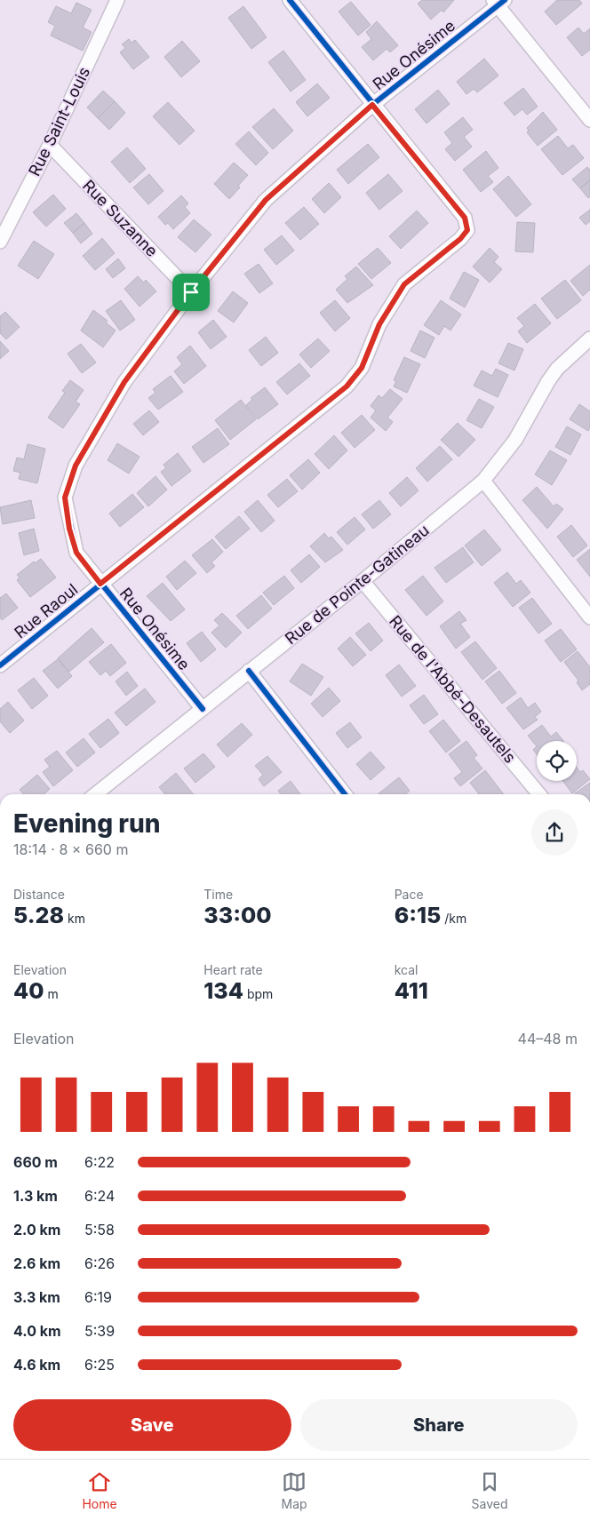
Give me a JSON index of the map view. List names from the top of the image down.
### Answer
{
  "streets": {
    "street": [
      "Rue Onésime",
      "Rue Saint-Louis",
      "Rue Suzanne",
      "Rue de Pointe-Gatineau",
      "Rue Raoul",
      "Rue de l'Abbé-Desautels"
    ]
  },
  "crossings": [
    ["Rue Onésime", "Rue Suzanne"],
    ["Rue Onésime", "Rue de Pointe-Gatineau"],
    ["Rue Onésime", "Rue Raoul"],
    ["Rue Saint-Louis", "Rue Suzanne"],
    ["Rue de Pointe-Gatineau", "Rue de l'Abbé-Desautels"]
  ],
  "page": {
    "heading": ["Evening run", "18:14 · 8 × 660 m"],
    "stats": [
      ["Distance", "5.28 km"],
      ["Time", "33:00"],
      ["Pace", "6:15 /km"],
      ["Elevation", "40 m"],
      ["Heart rate", "134 bpm"],
      ["kcal", "411"]
    ],
    "chart": ["Elevation", "44–48 m"],
    "list": [
      {
        "name": "660 m",
        "note": "6:22"
      },
      {
        "name": "1.3 km",
        "note": "6:24"
      },
      {
        "name": "2.0 km",
        "note": "5:58"
      },
      {
        "name": "2.6 km",
        "note": "6:26"
      },
      {
        "name": "3.3 km",
        "note": "6:19"
      },
      {
        "name": "4.0 km",
        "note": "5:39"
      },
      {
        "name": "4.6 km",
        "note": "6:25"
      }
    ],
    "buttons": ["Save", "Share"],
    "tabs": ["Home", "Map", "Saved"]
  }
}
